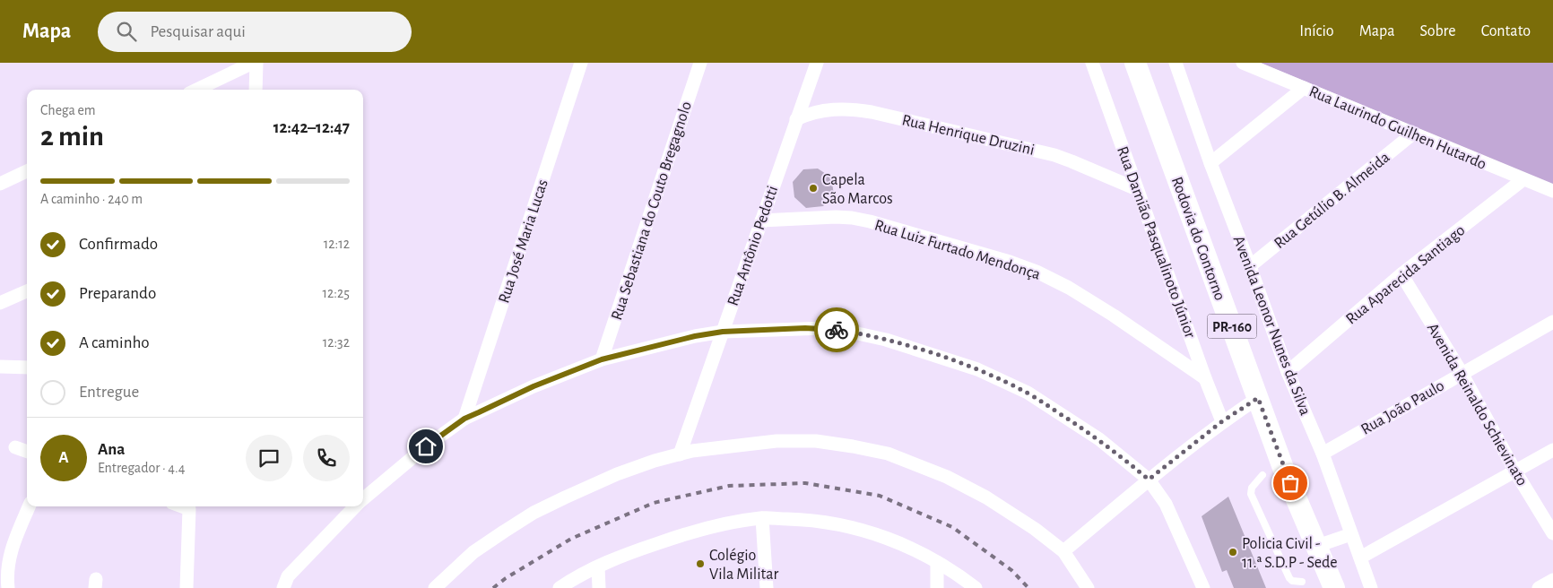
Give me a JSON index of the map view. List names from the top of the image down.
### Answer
{
  "streets": {
    "main road": ["Rodovia do Contorno", "PR-160"],
    "street": [
      "Rua Laurindo Guilhen Hutardo",
      "Rua Henrique Druzini",
      "Rua Getúlio B. Almeida",
      "Rua Sebastiana do Couto Bregagnolo",
      "Rua José Maria Lucas",
      "Rua Damião Pasqualinoto Júnior",
      "Rua Antônio Pedotti",
      "Rua Luiz Furtado Mendonça",
      "Rua Aparecida Santiago",
      "Avenida Leonor Nunes da Silva",
      "Avenida Reinaldo Schievinato",
      "Rua João Paulo"
    ]
  },
  "crossings": [
    ["Rua Laurindo Guilhen Hutardo", "Rua Getúlio B. Almeida"],
    ["Rua Laurindo Guilhen Hutardo", "Rua Aparecida Santiago"],
    ["Rua Henrique Druzini", "Rua Damião Pasqualinoto Júnior"],
    ["Rua Henrique Druzini", "Rua Antônio Pedotti"],
    ["Rua Getúlio B. Almeida", "Avenida Leonor Nunes da Silva"],
    ["Rua Damião Pasqualinoto Júnior", "Rua Luiz Furtado Mendonça"],
    ["Rua Antônio Pedotti", "Rua Luiz Furtado Mendonça"],
    ["Rua Aparecida Santiago", "Avenida Leonor Nunes da Silva"],
    ["Rua Aparecida Santiago", "Avenida Reinaldo Schievinato"],
    ["Avenida Leonor Nunes da Silva", "Rua João Paulo"],
    ["Avenida Reinaldo Schievinato", "Rua João Paulo"]
  ],
  "places": ["Capela São Marcos", "Policia Civil - 11.ª S.D.P - Sede", "Colégio Vila Militar"],
  "page": {
    "header": "Mapa",
    "search": "Pesquisar aqui",
    "nav": [
      "Início",
      "Mapa",
      "Sobre",
      "Contato"
    ],
    "heading": ["2 min", "Chega em", "12:42–12:47"],
    "panel": ["Ana", "Entregador · 4.4"],
    "bar": "A caminho · 240 m",
    "list": [
      ["Confirmado", "12:12"],
      ["Preparando", "12:25"],
      ["A caminho", "12:32"],
      "Entregue"
    ],
    "round": "A"
  }
}
